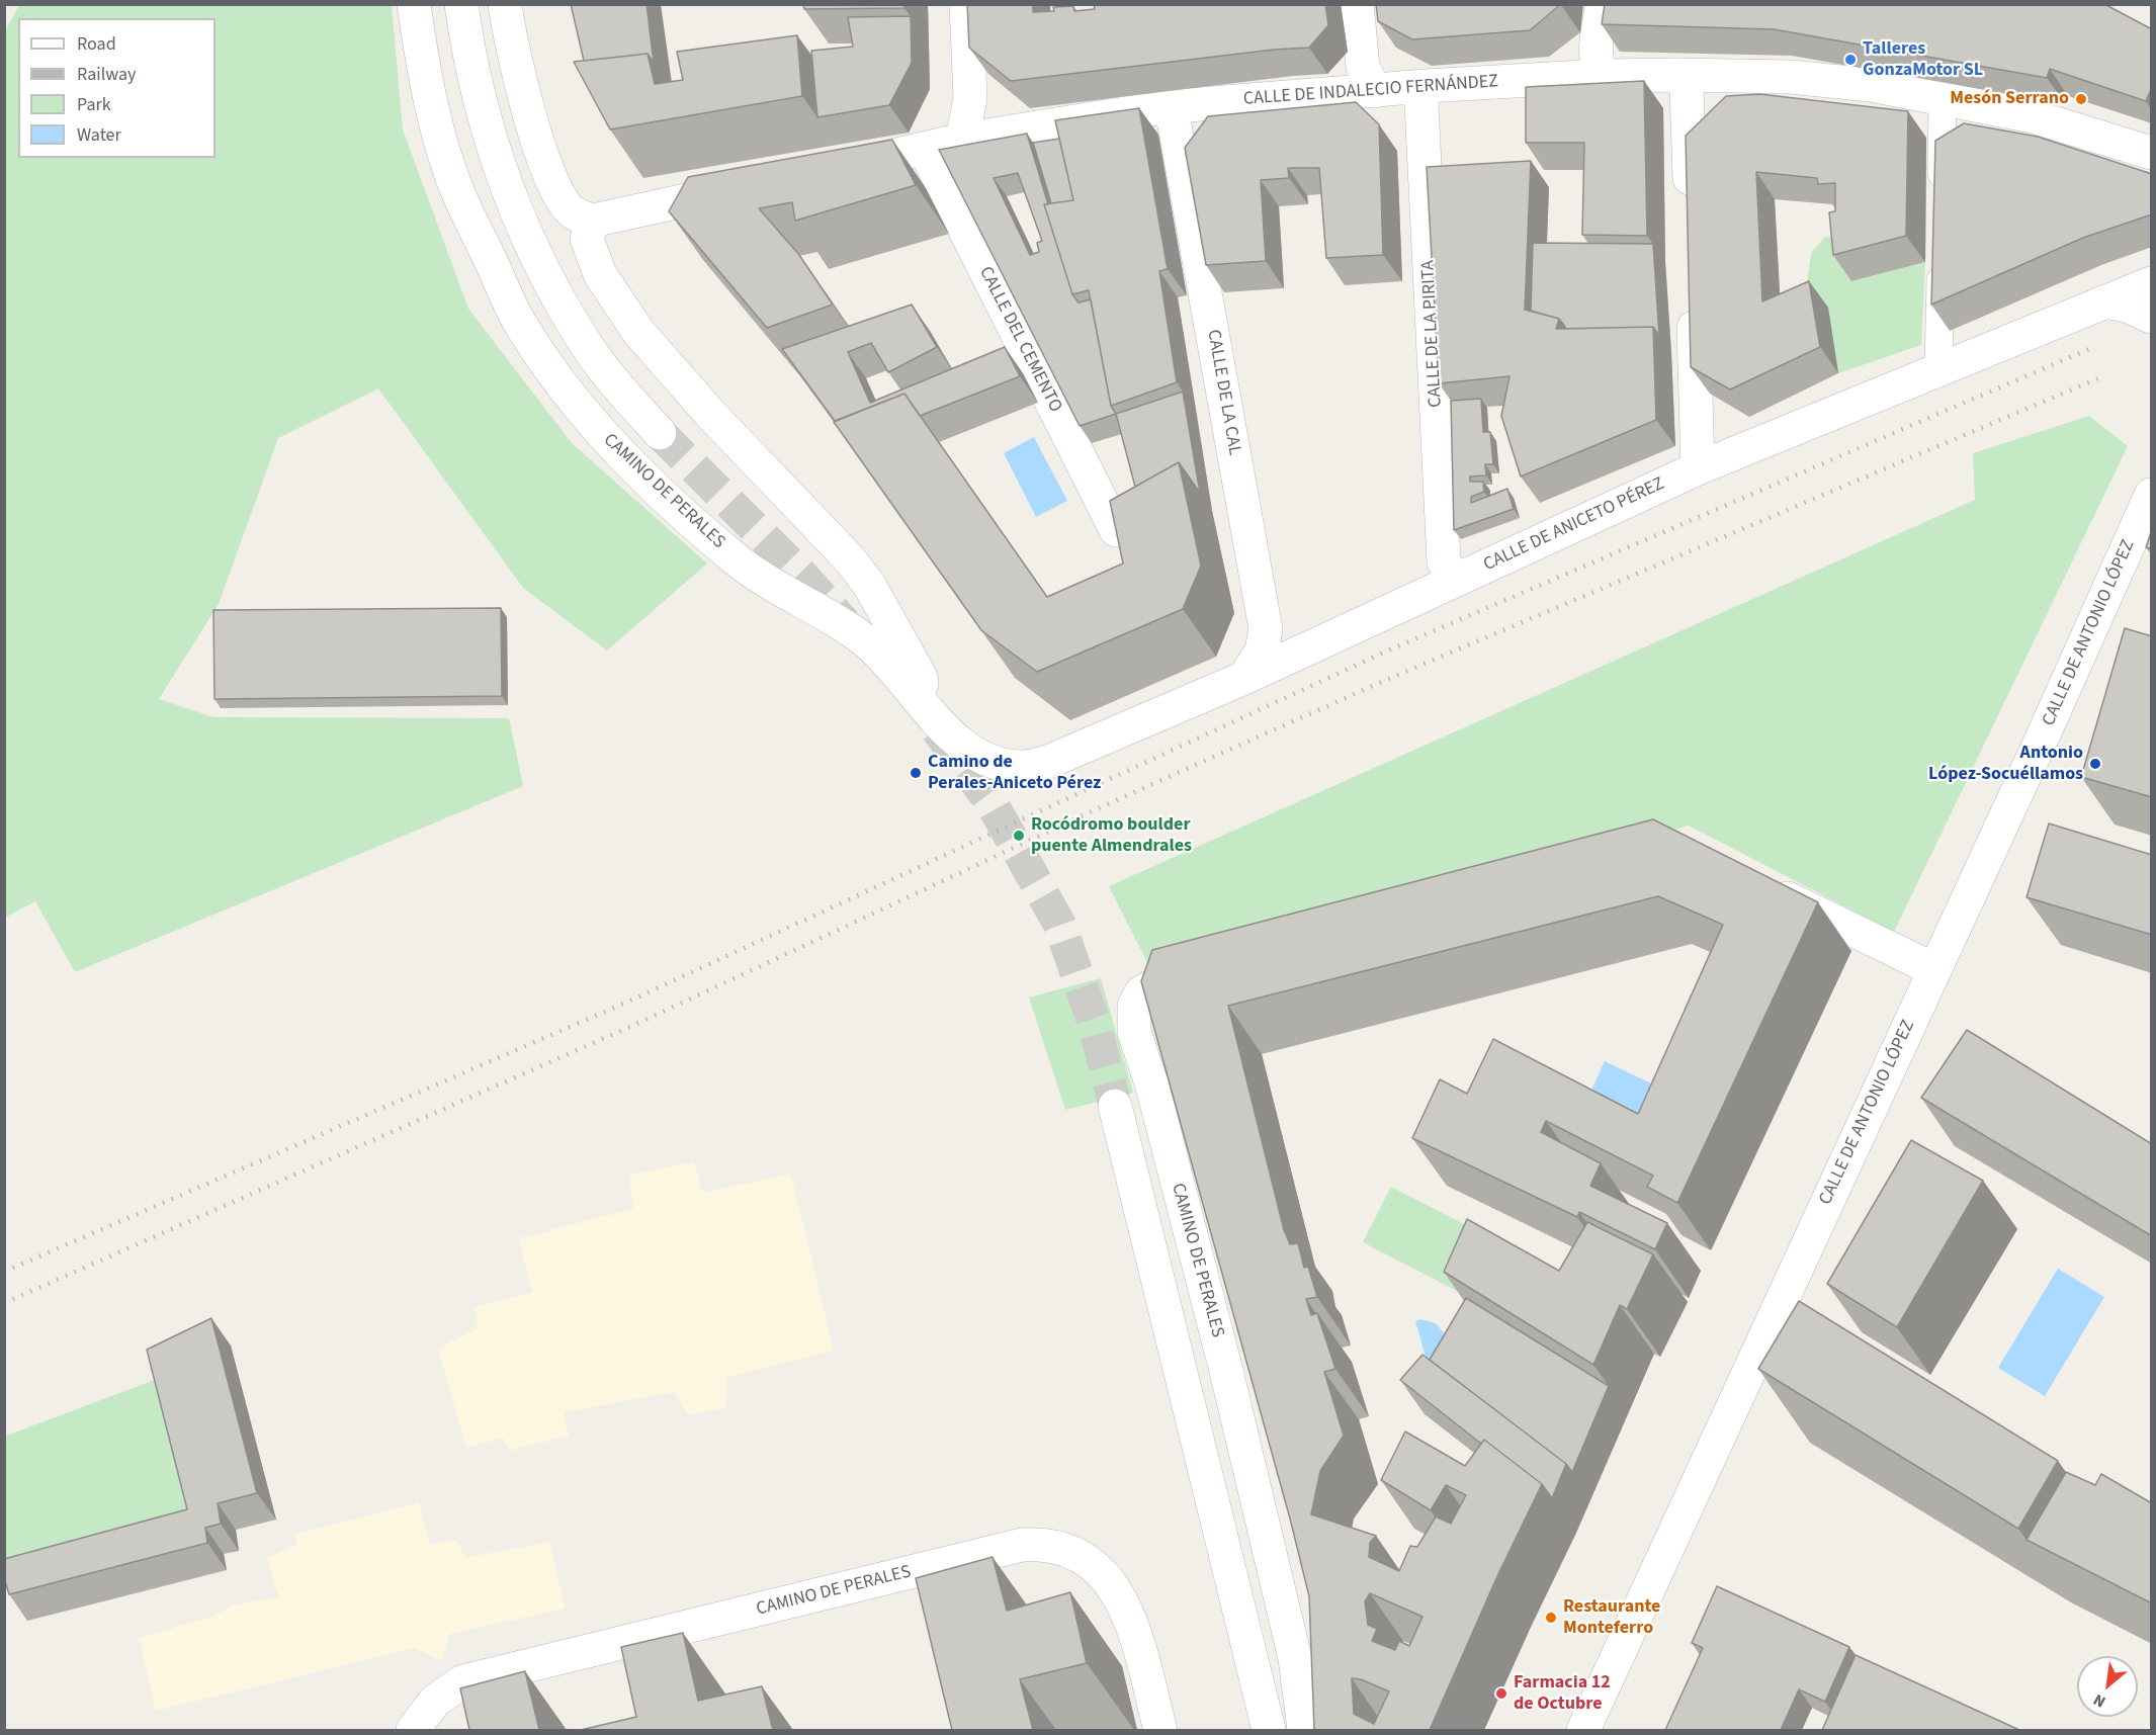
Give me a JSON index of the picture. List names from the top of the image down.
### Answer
{
  "streets": {
    "street": [
      "CALLE DE INDALECIO FERNÁNDEZ",
      "CALLE DE LA PIRITA",
      "CALLE DEL CEMENTO",
      "CALLE DE LA CAL",
      "CAMINO DE PERALES",
      "CALLE DE ANICETO PÉREZ",
      "CALLE DE ANTONIO LÓPEZ"
    ]
  },
  "crossings": [
    ["CALLE DE INDALECIO FERNÁNDEZ", "CALLE DE LA PIRITA"],
    ["CALLE DE INDALECIO FERNÁNDEZ", "CALLE DEL CEMENTO"],
    ["CALLE DE INDALECIO FERNÁNDEZ", "CALLE DE LA CAL"],
    ["CALLE DE LA PIRITA", "CALLE DE ANICETO PÉREZ"],
    ["CALLE DE LA CAL", "CALLE DE ANICETO PÉREZ"],
    ["CAMINO DE PERALES", "CALLE DE ANICETO PÉREZ"]
  ],
  "places": [
    "Talleres GonzaMotor SL",
    "Mesón Serrano",
    "Antonio López-Socuéllamos",
    "Camino de Perales-Aniceto Pérez",
    "Rocódromo boulder puente Almendrales",
    "Restaurante Monteferro",
    "Farmacia 12 de Octubre"
  ],
  "legend": [
    "Road",
    "Railway",
    "Park",
    "Water"
  ],
  "north": "bottom left"
}
